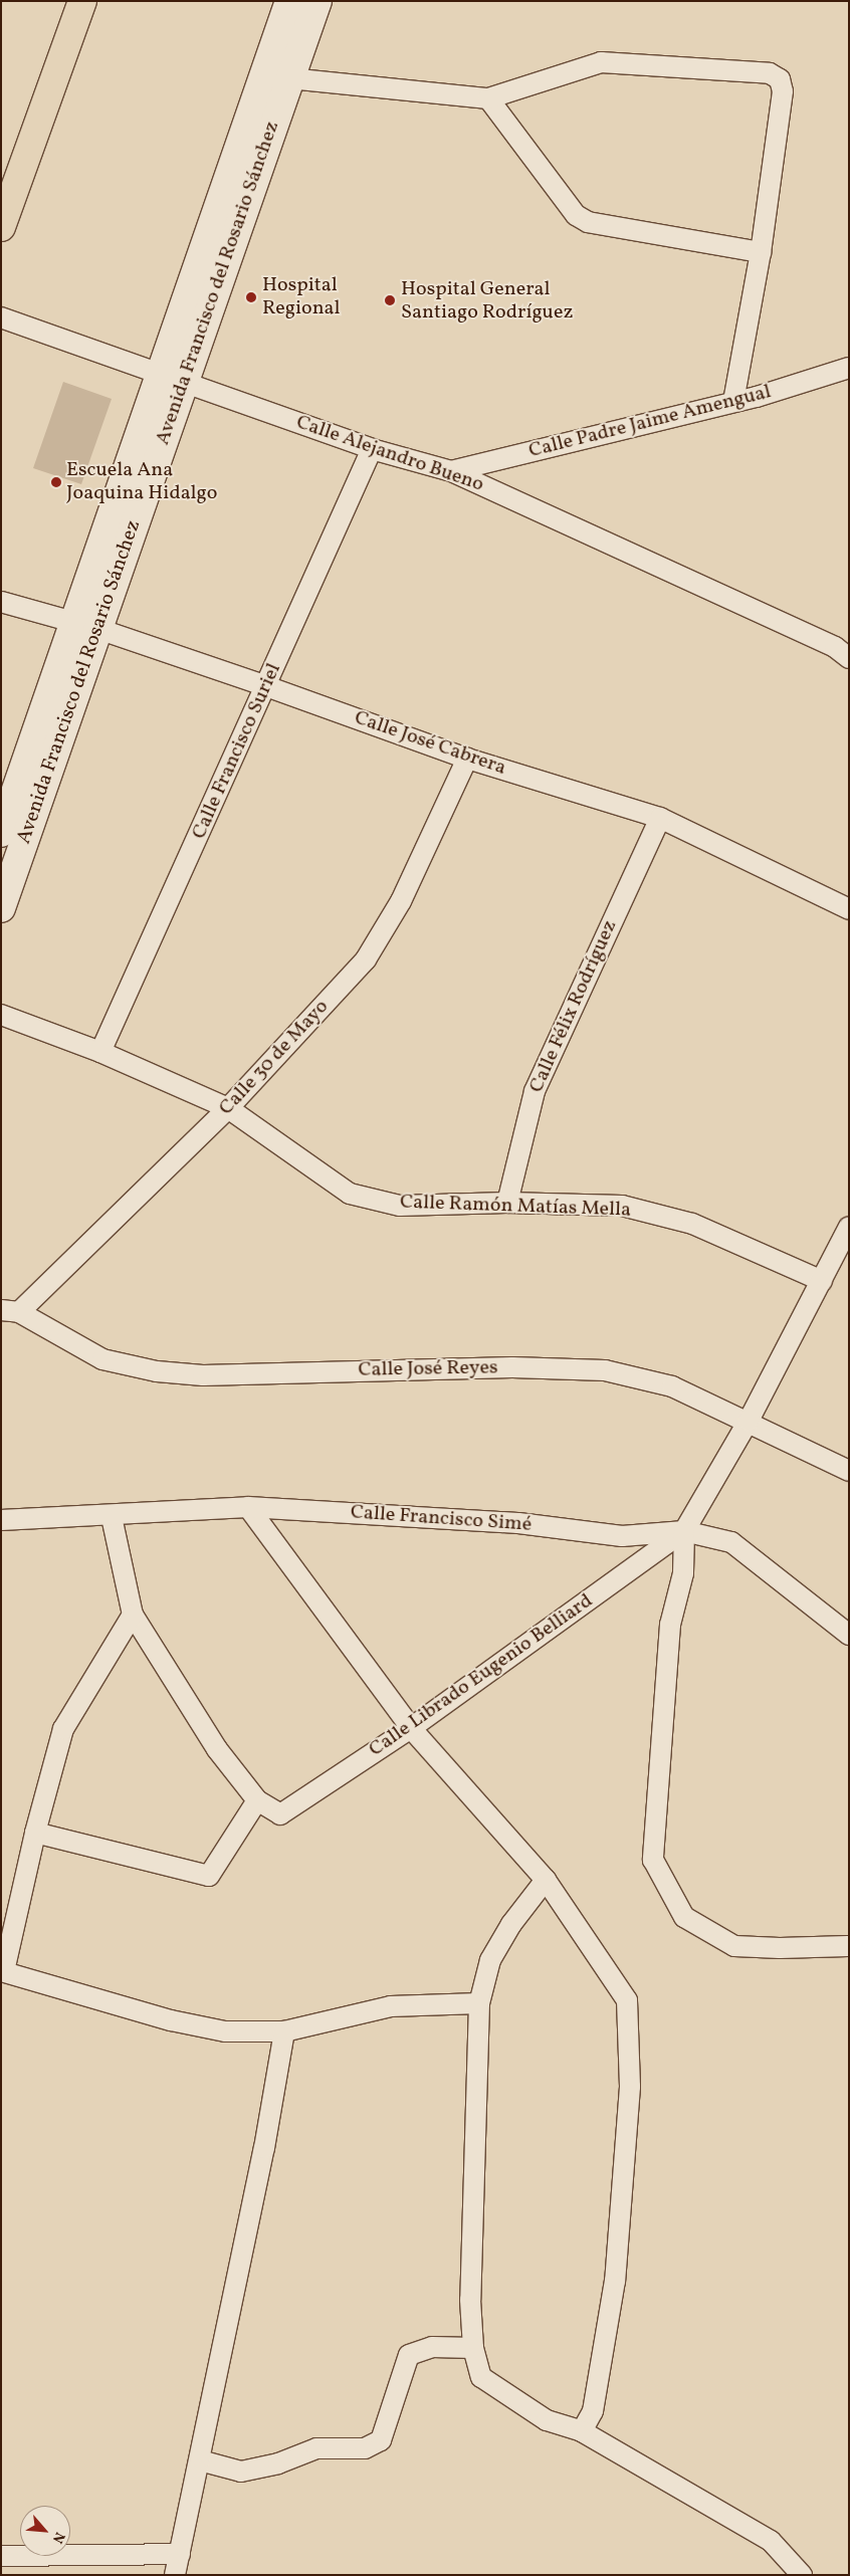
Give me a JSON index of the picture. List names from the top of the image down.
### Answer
{
  "streets": {
    "main road": ["Avenida Francisco del Rosario Sánchez"],
    "street": [
      "Calle Padre Jaime Amengual",
      "Calle Alejandro Bueno",
      "Calle José Cabrera",
      "Calle Francisco Suriel",
      "Calle Félix Rodríguez",
      "Calle 30 de Mayo",
      "Calle Ramón Matías Mella",
      "Calle José Reyes",
      "Calle Francisco Simé",
      "Calle Librado Eugenio Belliard"
    ]
  },
  "crossings": [
    ["Avenida Francisco del Rosario Sánchez", "Calle Alejandro Bueno"],
    ["Avenida Francisco del Rosario Sánchez", "Calle José Cabrera"],
    ["Calle Padre Jaime Amengual", "Calle Alejandro Bueno"],
    ["Calle Alejandro Bueno", "Calle Francisco Suriel"],
    ["Calle José Cabrera", "Calle Francisco Suriel"],
    ["Calle José Cabrera", "Calle Félix Rodríguez"],
    ["Calle José Cabrera", "Calle 30 de Mayo"],
    ["Calle Francisco Suriel", "Calle Ramón Matías Mella"],
    ["Calle Félix Rodríguez", "Calle Ramón Matías Mella"],
    ["Calle 30 de Mayo", "Calle Ramón Matías Mella"],
    ["Calle 30 de Mayo", "Calle José Reyes"],
    ["Calle Ramón Matías Mella", "Calle Librado Eugenio Belliard"],
    ["Calle José Reyes", "Calle Librado Eugenio Belliard"],
    ["Calle Francisco Simé", "Calle Librado Eugenio Belliard"]
  ],
  "places": ["Hospital Regional", "Hospital General Santiago Rodríguez", "Escuela Ana Joaquina Hidalgo"],
  "north": "bottom right"
}
